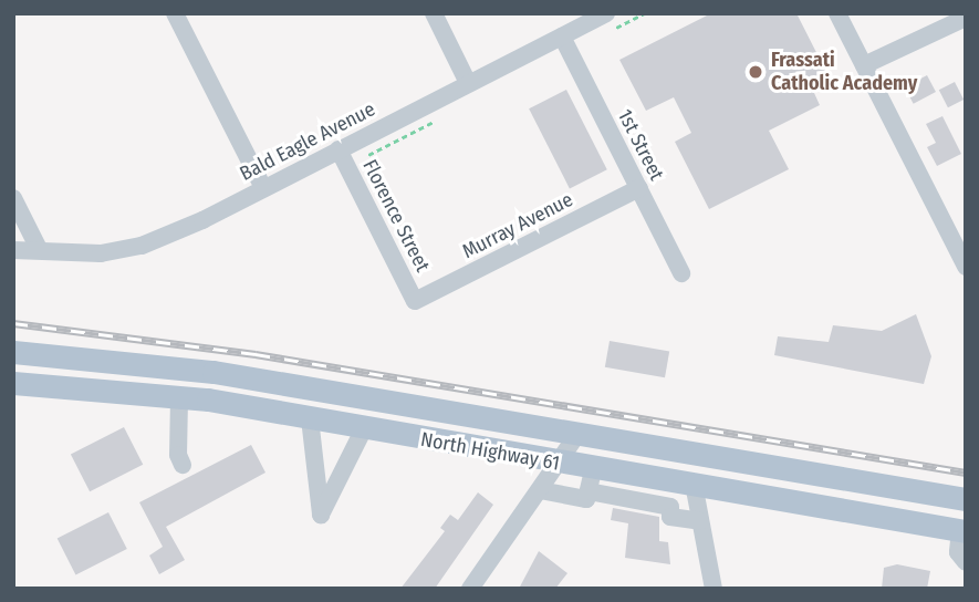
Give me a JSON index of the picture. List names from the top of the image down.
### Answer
{
  "streets": {
    "main road": ["North Highway 61"],
    "street": [
      "Bald Eagle Avenue",
      "1st Street",
      "Florence Street",
      "Murray Avenue"
    ]
  },
  "crossings": [
    ["Bald Eagle Avenue", "1st Street"],
    ["Bald Eagle Avenue", "Florence Street"],
    ["1st Street", "Murray Avenue"],
    ["Florence Street", "Murray Avenue"]
  ],
  "places": ["Frassati Catholic Academy"]
}
